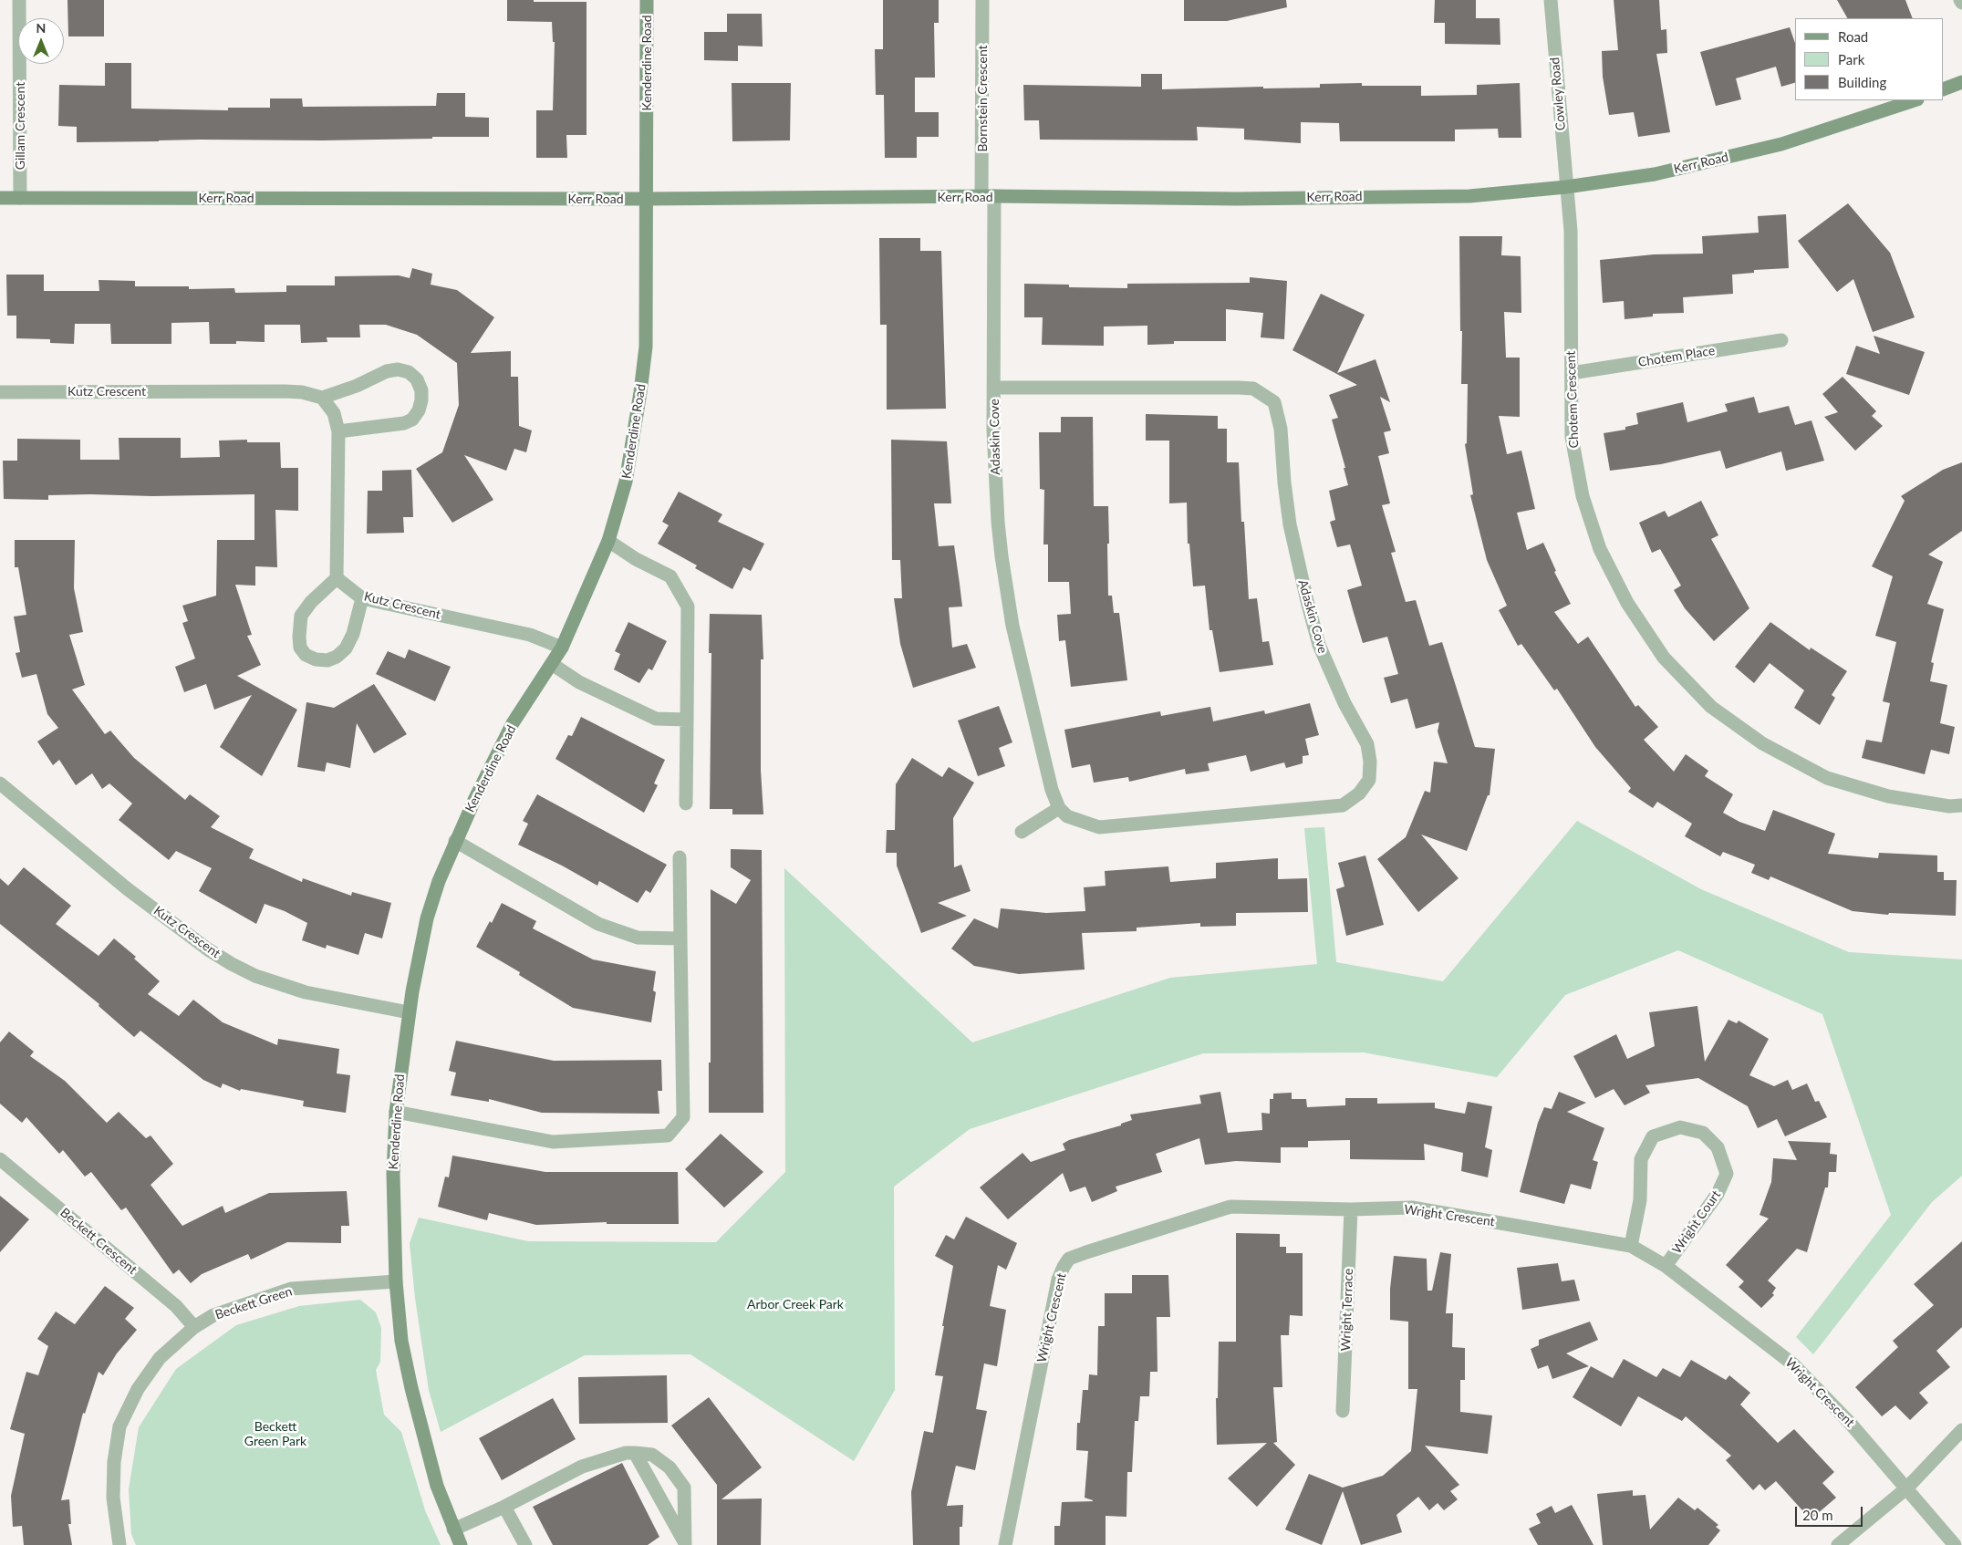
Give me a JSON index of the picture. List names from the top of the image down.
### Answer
{
  "streets": {
    "street": [
      "Kenderdine Road",
      "Cowley Road",
      "Bornstein Crescent",
      "Gillam Crescent",
      "Kerr Road",
      "Chotem Place",
      "Kutz Crescent",
      "Chotem Crescent",
      "Adaskin Cove",
      "Wright Crescent",
      "Wright Court",
      "Beckett Crescent",
      "Beckett Green",
      "Wright Terrace"
    ]
  },
  "crossings": [
    ["Kenderdine Road", "Kerr Road"],
    ["Kenderdine Road", "Kutz Crescent"],
    ["Kenderdine Road", "Beckett Green"],
    ["Cowley Road", "Kerr Road"],
    ["Cowley Road", "Chotem Crescent"],
    ["Bornstein Crescent", "Kerr Road"],
    ["Bornstein Crescent", "Adaskin Cove"],
    ["Gillam Crescent", "Kerr Road"],
    ["Kerr Road", "Chotem Crescent"],
    ["Kerr Road", "Adaskin Cove"],
    ["Chotem Place", "Chotem Crescent"],
    ["Wright Crescent", "Wright Court"],
    ["Wright Crescent", "Wright Terrace"],
    ["Beckett Crescent", "Beckett Green"]
  ],
  "parks": ["Arbor Creek Park", "Beckett Green Park"],
  "legend": ["Road", "Park", "Building"],
  "scale_bar": "20 m",
  "north": "top"
}
